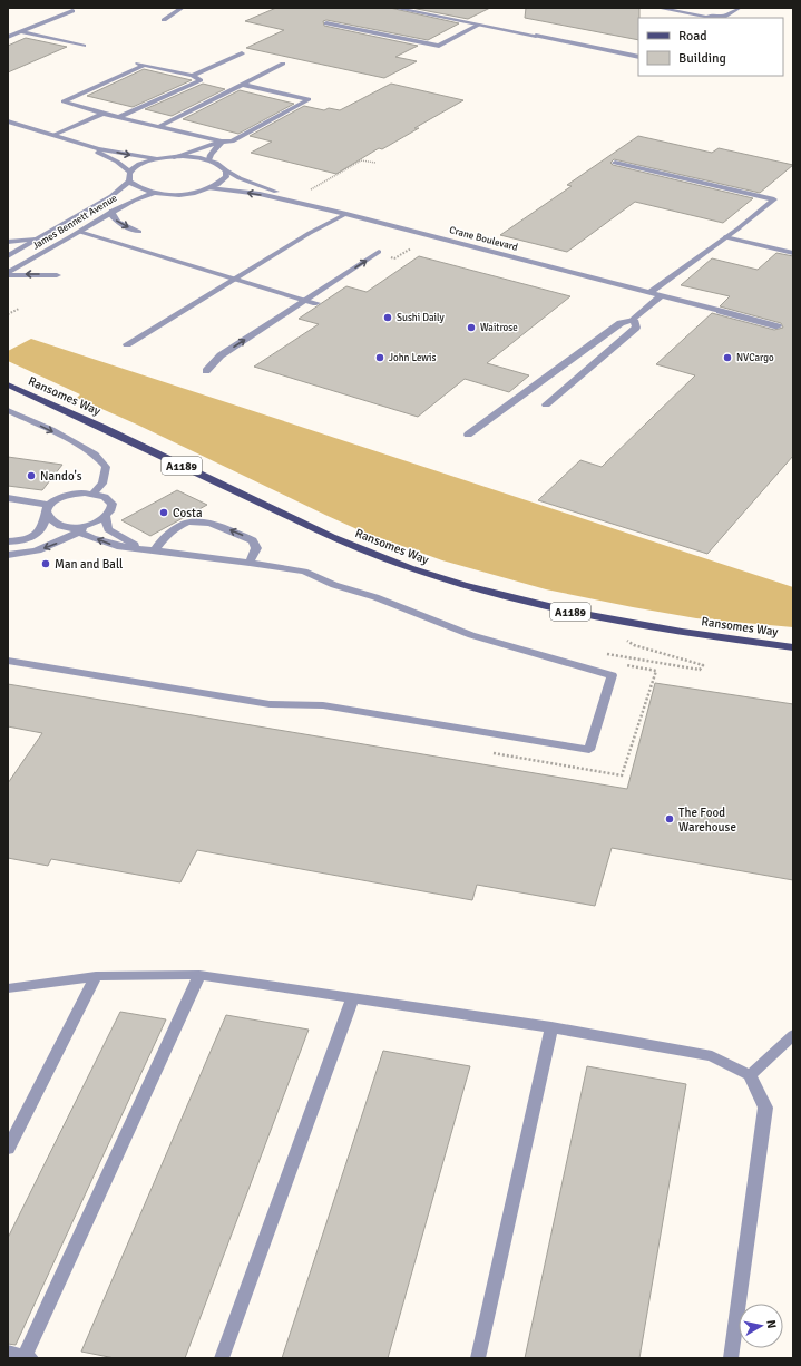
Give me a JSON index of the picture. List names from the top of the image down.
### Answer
{
  "streets": {
    "main road": ["Ransomes Way", "A1189"],
    "street": ["James Bennett Avenue", "Crane Boulevard"]
  },
  "places": [
    "Sushi Daily",
    "Waitrose",
    "John Lewis",
    "NVCargo",
    "Nando's",
    "Costa",
    "Man and Ball",
    "The Food Warehouse"
  ],
  "legend": ["Road", "Building"],
  "north": "right"
}
